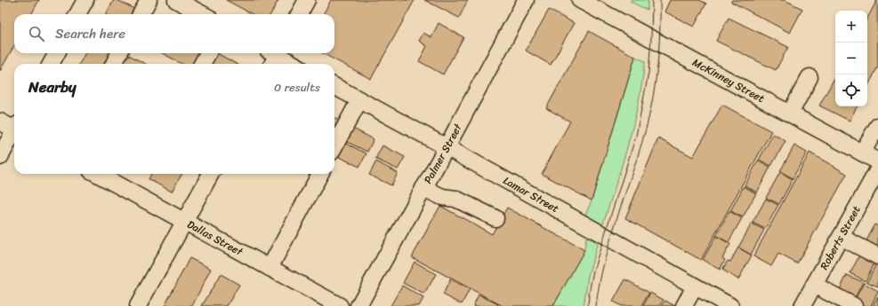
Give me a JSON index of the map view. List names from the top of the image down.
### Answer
{
  "streets": {
    "street": [
      "McKinney Street",
      "Palmer Street",
      "Lamar Street",
      "Roberts Street",
      "Dallas Street"
    ]
  },
  "crossings": [
    ["Palmer Street", "Lamar Street"]
  ],
  "page": {
    "map_buttons": ["+", "−"],
    "search": "Search here",
    "heading": ["Nearby", "0 results"]
  }
}
